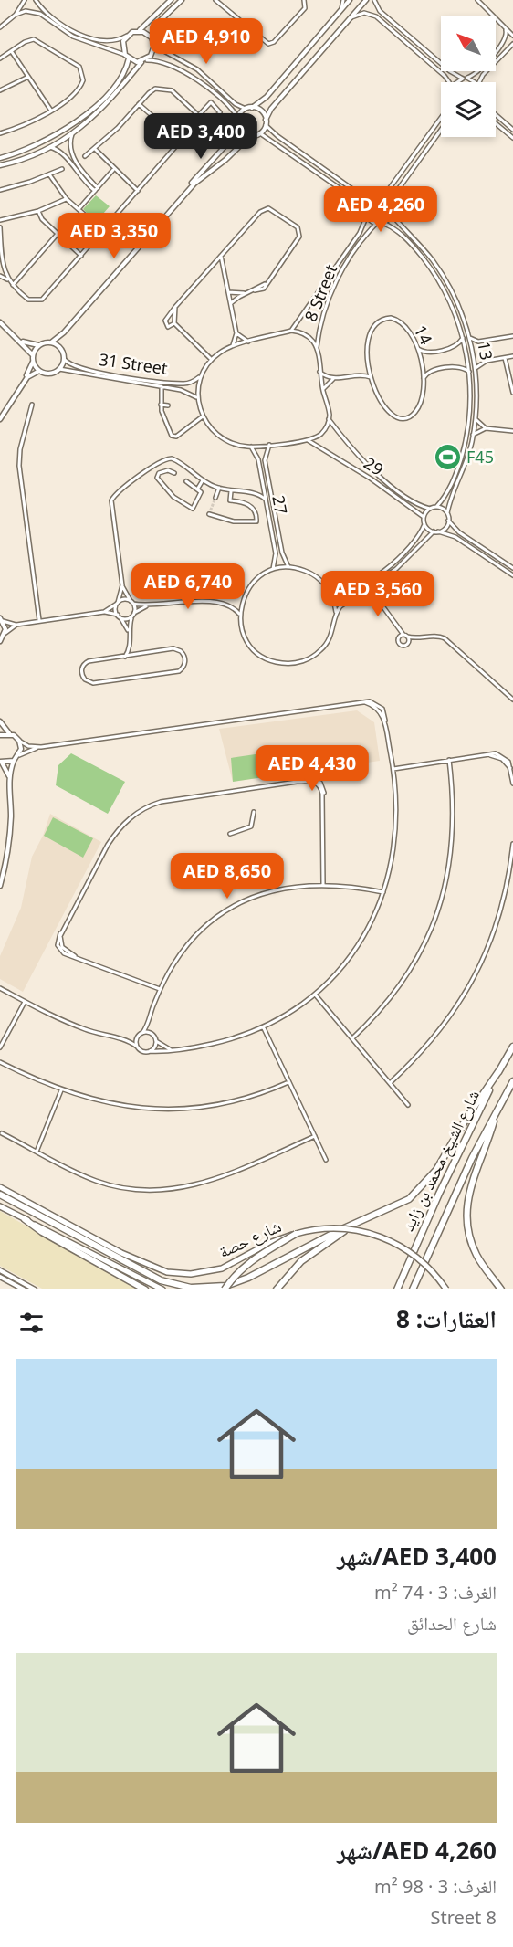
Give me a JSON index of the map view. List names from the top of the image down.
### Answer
{
  "streets": {
    "highway": ["شارع الشيخ محمد بن زايد"],
    "main road": ["شارع حصة"],
    "street": [
      "8 Street",
      "14",
      "13",
      "31 Street",
      "29",
      "27"
    ]
  },
  "crossings": [
    ["8 Street", "13"],
    ["8 Street", "31 Street"],
    ["8 Street", "29"],
    ["8 Street", "27"],
    ["13", "29"],
    ["31 Street", "29"],
    ["31 Street", "27"],
    ["29", "27"]
  ],
  "places": {
    "sports": ["F45"]
  },
  "north": "top left",
  "page": {
    "price": [
      "AED 4,910",
      "AED 3,400",
      "AED 4,260",
      "AED 3,350",
      "AED 6,740",
      "AED 3,560",
      "AED 4,430",
      "AED 8,650"
    ],
    "heading": "العقارات: 8",
    "list": [
      {
        "name": "AED 3,400/شهر",
        "note": "الغرف: 3 · 74 m² · شارع الحدائق"
      },
      {
        "name": "AED 4,260/شهر",
        "note": "الغرف: 3 · 98 m² · 8 Street"
      }
    ]
  }
}
